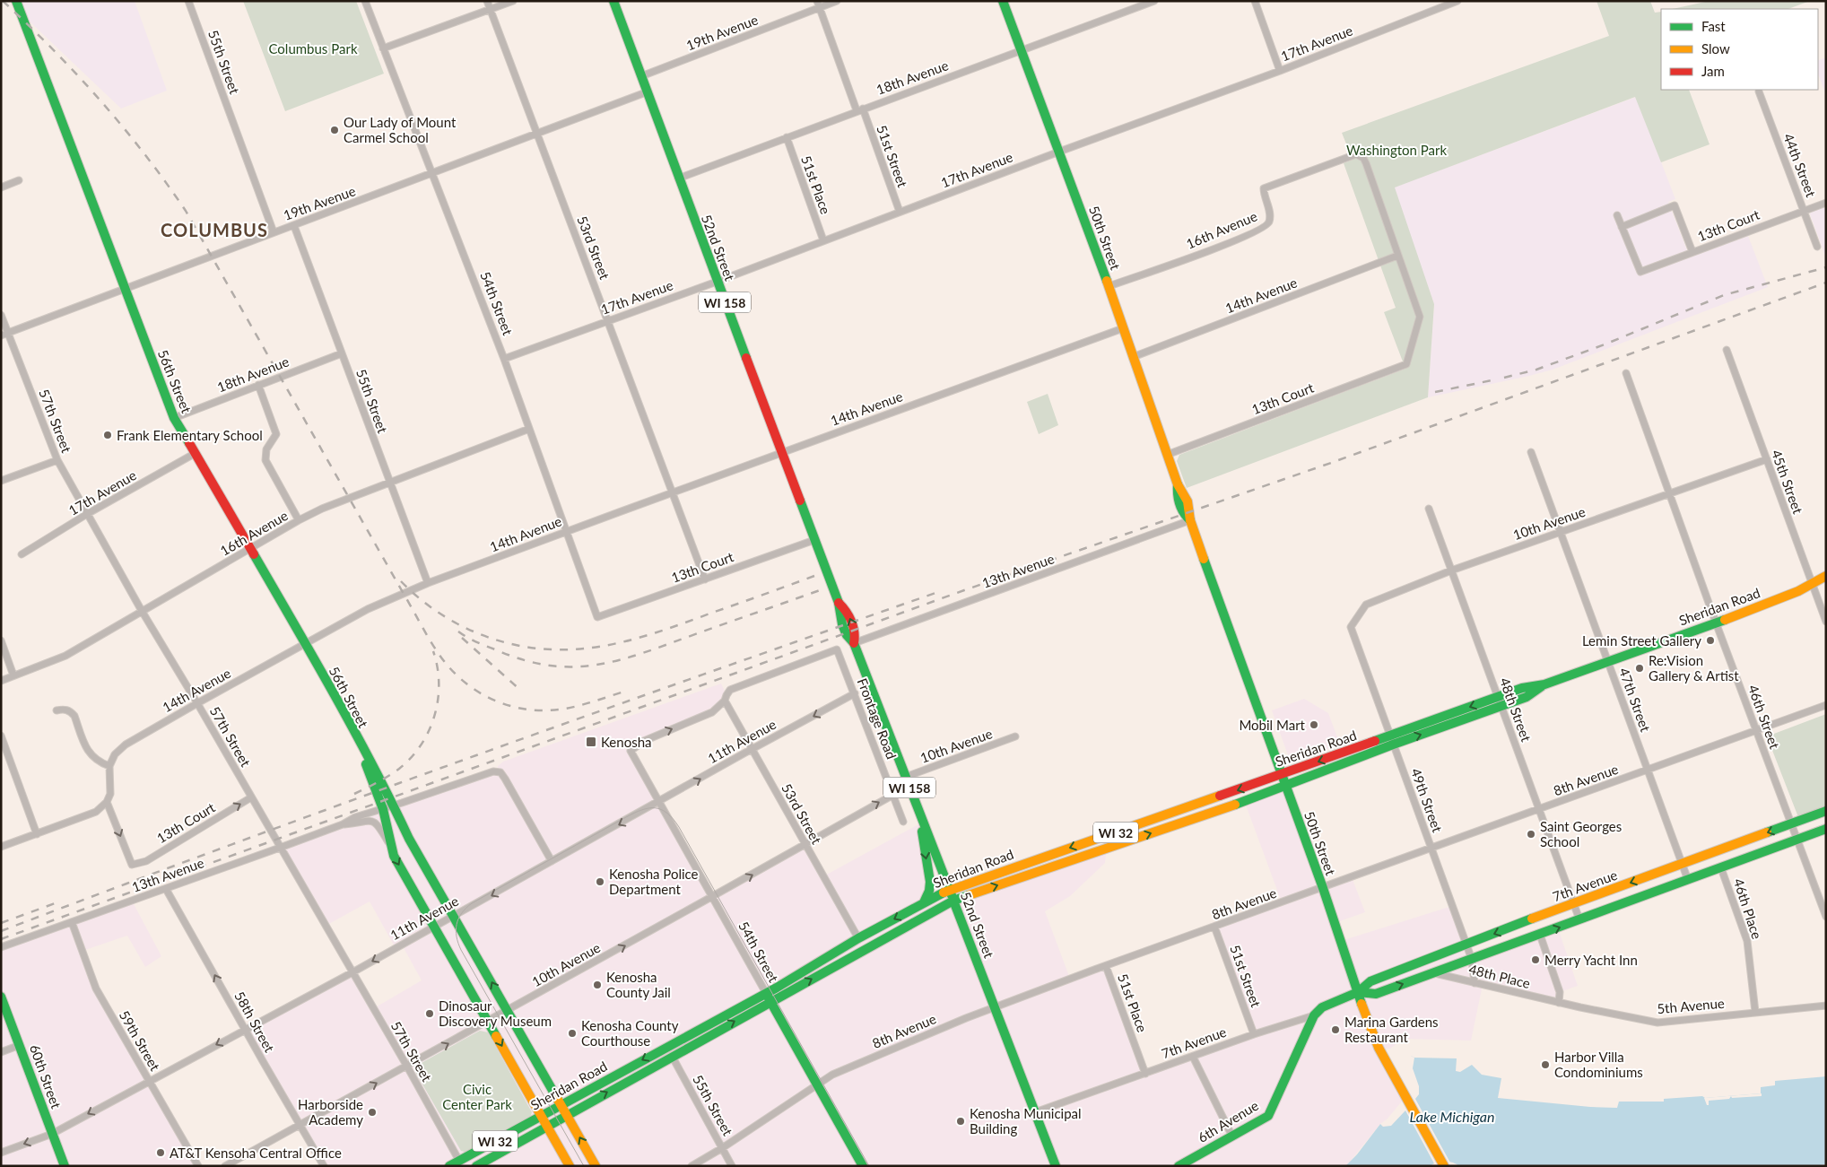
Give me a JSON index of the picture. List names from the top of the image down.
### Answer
{
  "streets": {
    "street": [
      "19th Avenue",
      "17th Avenue",
      "55th Street",
      "18th Avenue",
      "51st Street",
      "44th Street",
      "51st Place",
      "13th Court",
      "16th Avenue",
      "50th Street",
      "53rd Street",
      "52nd Street",
      "14th Avenue",
      "WI 158",
      "54th Street",
      "56th Street",
      "57th Street",
      "45th Street",
      "10th Avenue",
      "13th Avenue",
      "Sheridan Road",
      "47th Street",
      "48th Street",
      "46th Street",
      "Frontage Road",
      "11th Avenue",
      "8th Avenue",
      "49th Street",
      "WI 32",
      "7th Avenue",
      "46th Place",
      "48th Place",
      "5th Avenue",
      "58th Street",
      "59th Street",
      "60th Street",
      "6th Avenue"
    ]
  },
  "crossings": [
    ["19th Avenue", "55th Street"],
    ["19th Avenue", "51st Street"],
    ["19th Avenue", "53rd Street"],
    ["19th Avenue", "52nd Street"],
    ["19th Avenue", "54th Street"],
    ["19th Avenue", "56th Street"],
    ["19th Avenue", "57th Street"],
    ["17th Avenue", "51st Street"],
    ["17th Avenue", "51st Place"],
    ["17th Avenue", "50th Street"],
    ["17th Avenue", "53rd Street"],
    ["17th Avenue", "52nd Street"],
    ["17th Avenue", "54th Street"],
    ["17th Avenue", "56th Street"],
    ["17th Avenue", "57th Street"],
    ["55th Street", "18th Avenue"],
    ["55th Street", "16th Avenue"],
    ["55th Street", "14th Avenue"],
    ["55th Street", "Sheridan Road"],
    ["55th Street", "8th Avenue"],
    ["18th Avenue", "51st Street"],
    ["18th Avenue", "51st Place"],
    ["18th Avenue", "50th Street"],
    ["18th Avenue", "52nd Street"],
    ["18th Avenue", "56th Street"],
    ["51st Street", "8th Avenue"],
    ["51st Street", "7th Avenue"],
    ["44th Street", "13th Court"],
    ["51st Place", "8th Avenue"],
    ["51st Place", "7th Avenue"],
    ["13th Court", "16th Avenue"],
    ["13th Court", "50th Street"],
    ["13th Court", "53rd Street"],
    ["13th Court", "52nd Street"],
    ["13th Court", "14th Avenue"],
    ["13th Court", "54th Street"],
    ["13th Court", "57th Street"],
    ["16th Avenue", "50th Street"],
    ["16th Avenue", "14th Avenue"],
    ["16th Avenue", "54th Street"],
    ["16th Avenue", "56th Street"],
    ["16th Avenue", "57th Street"],
    ["50th Street", "14th Avenue"],
    ["50th Street", "13th Avenue"],
    ["50th Street", "Sheridan Road"],
    ["50th Street", "8th Avenue"],
    ["50th Street", "7th Avenue"],
    ["53rd Street", "14th Avenue"],
    ["53rd Street", "54th Street"],
    ["53rd Street", "10th Avenue"],
    ["53rd Street", "Sheridan Road"],
    ["53rd Street", "Frontage Road"],
    ["53rd Street", "11th Avenue"],
    ["52nd Street", "14th Avenue"],
    ["52nd Street", "10th Avenue"],
    ["52nd Street", "13th Avenue"],
    ["52nd Street", "Sheridan Road"],
    ["52nd Street", "8th Avenue"],
    ["52nd Street", "7th Avenue"],
    ["14th Avenue", "54th Street"],
    ["14th Avenue", "56th Street"],
    ["14th Avenue", "57th Street"],
    ["54th Street", "10th Avenue"],
    ["54th Street", "Sheridan Road"],
    ["54th Street", "Frontage Road"],
    ["54th Street", "11th Avenue"],
    ["54th Street", "8th Avenue"],
    ["56th Street", "10th Avenue"],
    ["56th Street", "13th Avenue"],
    ["56th Street", "Sheridan Road"],
    ["56th Street", "11th Avenue"],
    ["57th Street", "10th Avenue"],
    ["57th Street", "13th Avenue"],
    ["57th Street", "Sheridan Road"],
    ["57th Street", "11th Avenue"],
    ["45th Street", "10th Avenue"],
    ["45th Street", "Sheridan Road"],
    ["10th Avenue", "47th Street"],
    ["10th Avenue", "48th Street"],
    ["10th Avenue", "46th Street"],
    ["10th Avenue", "Frontage Road"],
    ["10th Avenue", "49th Street"],
    ["10th Avenue", "58th Street"],
    ["13th Avenue", "11th Avenue"],
    ["13th Avenue", "58th Street"],
    ["13th Avenue", "59th Street"],
    ["Sheridan Road", "47th Street"],
    ["Sheridan Road", "48th Street"],
    ["Sheridan Road", "46th Street"],
    ["Sheridan Road", "49th Street"],
    ["47th Street", "8th Avenue"],
    ["47th Street", "7th Avenue"],
    ["48th Street", "8th Avenue"],
    ["48th Street", "7th Avenue"],
    ["46th Street", "8th Avenue"],
    ["46th Street", "7th Avenue"],
    ["Frontage Road", "11th Avenue"],
    ["11th Avenue", "58th Street"],
    ["11th Avenue", "59th Street"],
    ["11th Avenue", "60th Street"],
    ["8th Avenue", "49th Street"],
    ["49th Street", "7th Avenue"],
    ["49th Street", "48th Place"],
    ["7th Avenue", "46th Place"],
    ["7th Avenue", "48th Place"],
    ["7th Avenue", "6th Avenue"],
    ["46th Place", "5th Avenue"],
    ["48th Place", "5th Avenue"]
  ],
  "one_way": ["10th Avenue", "58th Street"],
  "districts": ["COLUMBUS"],
  "water": ["Lake Michigan"],
  "parks": ["Columbus Park", "Washington Park", "Civic Center Park"],
  "places": {
    "other": [
      "Our Lady of Mount Carmel School",
      "Frank Elementary School",
      "Lemin Street Gallery",
      "Re:Vision Gallery & Artist",
      "Mobil Mart",
      "Saint Georges School",
      "Kenosha Police Department",
      "Merry Yacht Inn",
      "Kenosha County Jail",
      "Dinosaur Discovery Museum",
      "Marina Gardens Restaurant",
      "Kenosha County Courthouse",
      "Harbor Villa Condominiums",
      "Harborside Academy",
      "Kenosha Municipal Building",
      "AT&T Kensoha Central Office"
    ],
    "transit": ["Kenosha"]
  },
  "legend": ["Fast", "Slow", "Jam"]
}
